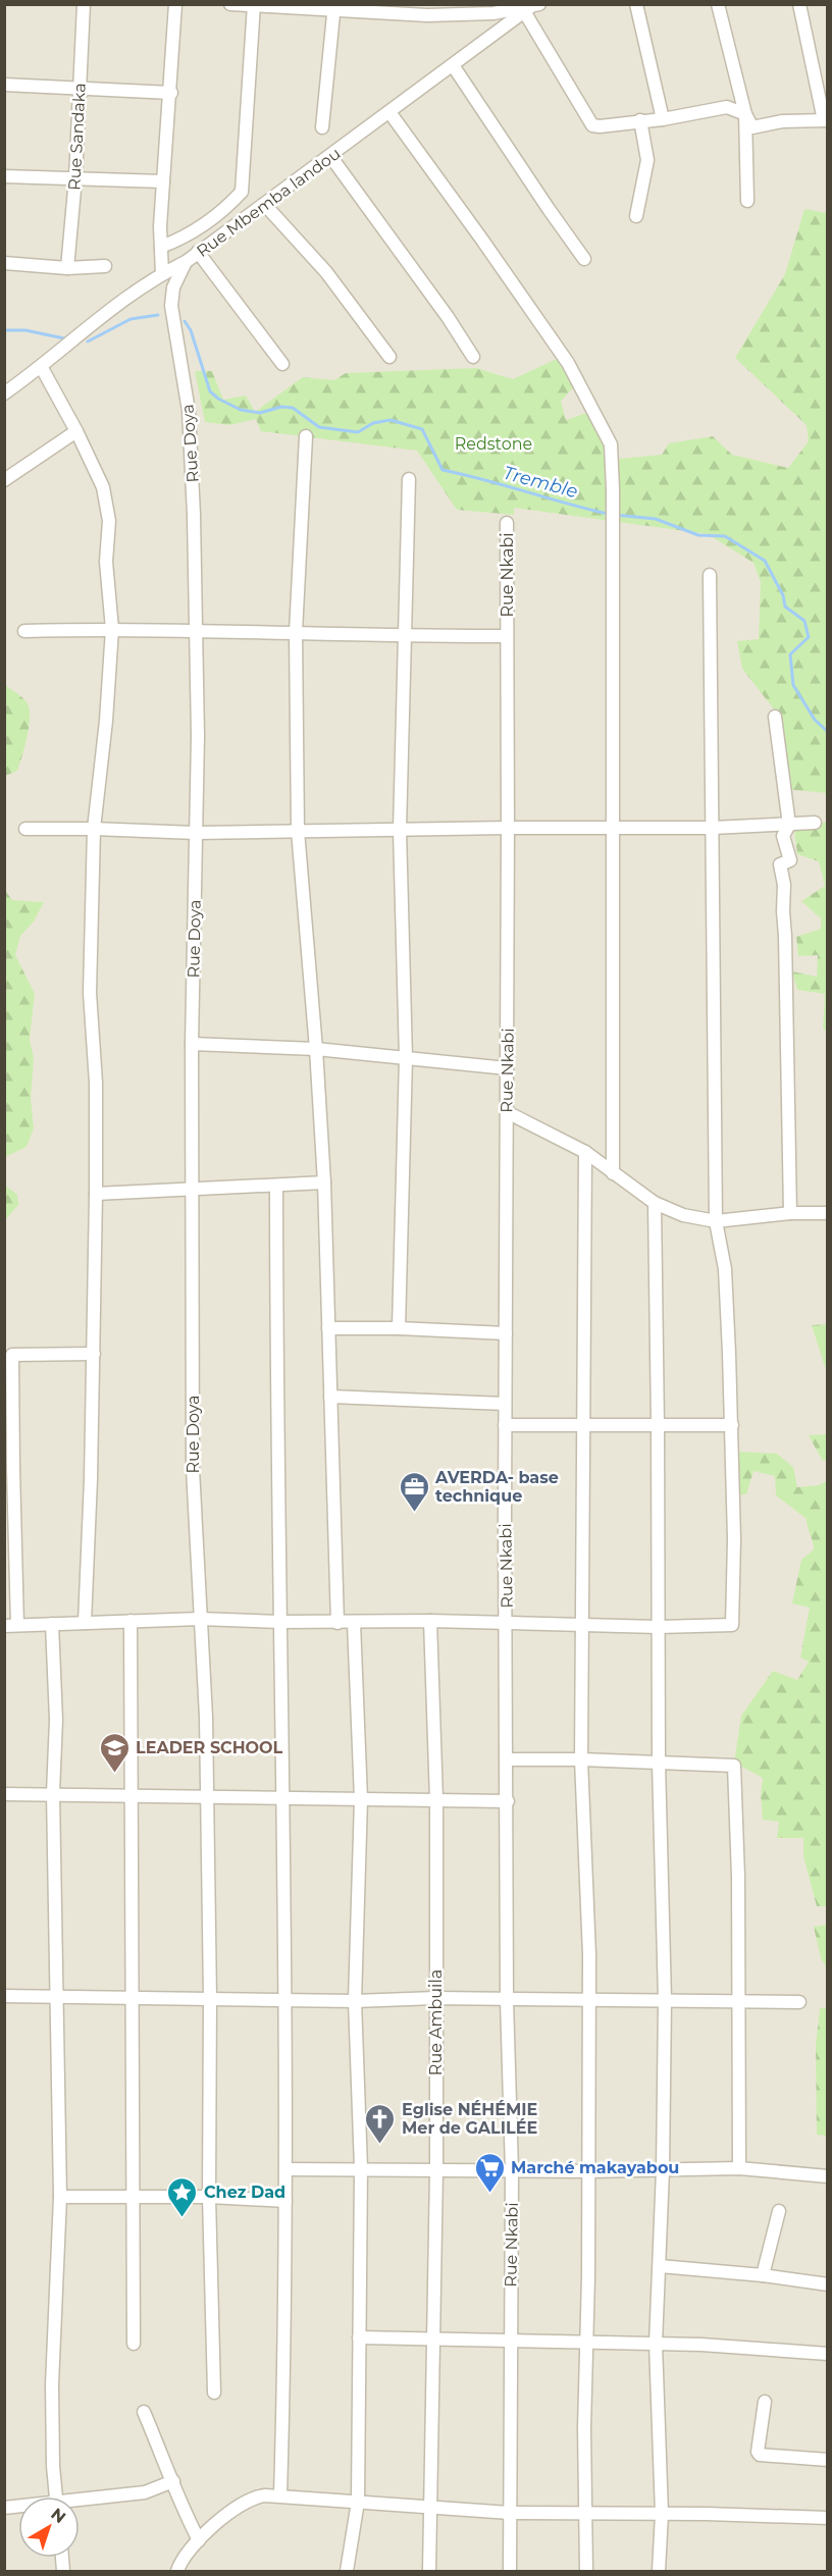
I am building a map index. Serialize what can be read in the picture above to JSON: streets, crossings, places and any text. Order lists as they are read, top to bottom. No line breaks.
{"streets":{"street":["Rue Sandaka","Rue Mbemba landou","Rue Doya","Rue Nkabi","Rue Ambuila"]},"crossings":[["Rue Mbemba landou","Rue Doya"]],"water":["Tremble"],"parks":["Redstone"],"places":{"office":["AVERDA- base technique"],"school or university":["LEADER SCHOOL"],"church":["Eglise NÉHÉMIE Mer de GALILÉE"],"supermarket":["Marché makayabou"],"place":["Chez Dad"]},"north":"top right"}
